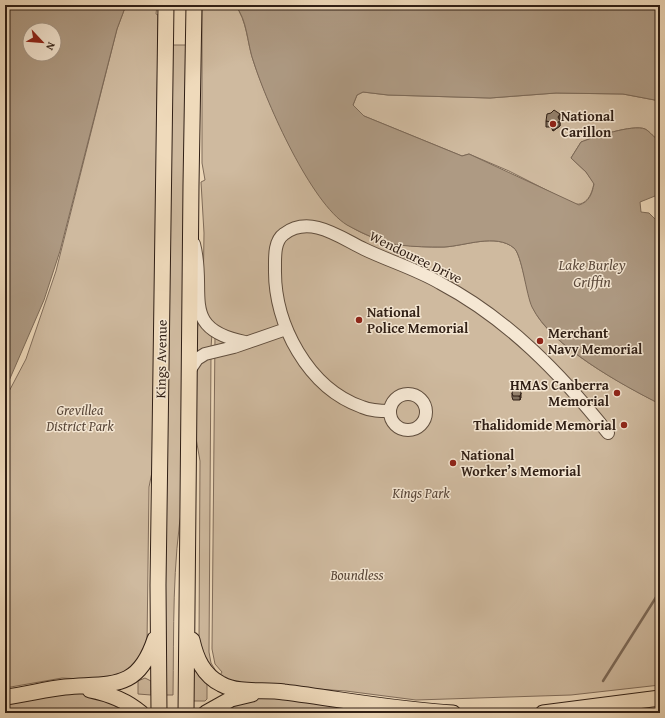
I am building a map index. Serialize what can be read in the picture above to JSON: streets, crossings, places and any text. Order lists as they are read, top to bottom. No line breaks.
{"streets":{"main road":["Kings Avenue"],"street":["Wendouree Drive"]},"water":["Lake Burley Griffin"],"parks":["Grevillea District Park","Kings Park","Boundless"],"places":["National Carillon","National Police Memorial","Merchant Navy Memorial","HMAS Canberra Memorial","Thalidomide Memorial","National Worker’s Memorial"],"north":"bottom right"}
